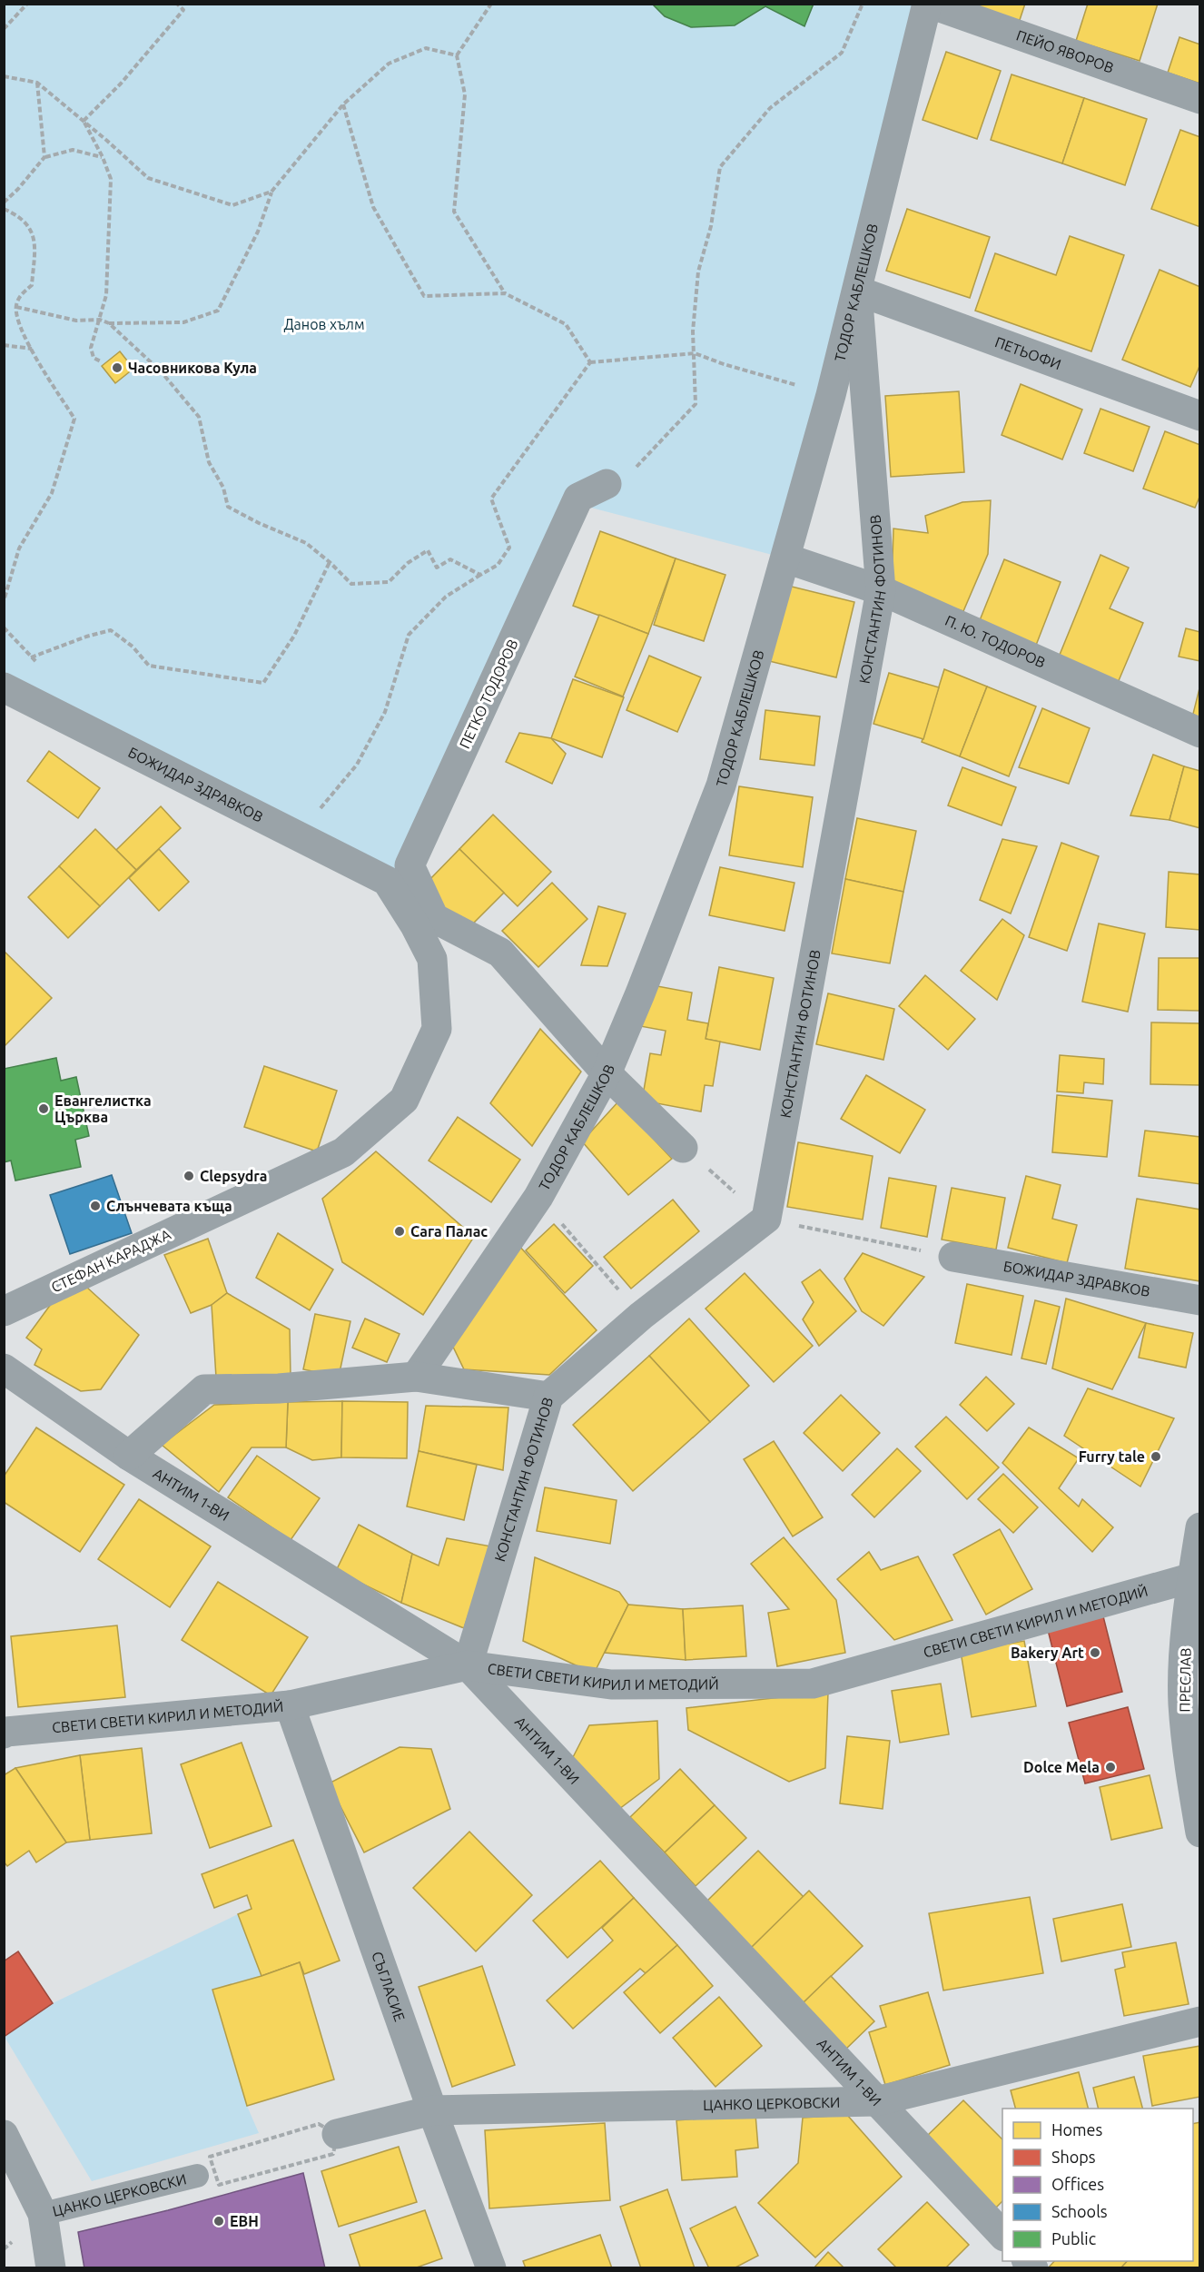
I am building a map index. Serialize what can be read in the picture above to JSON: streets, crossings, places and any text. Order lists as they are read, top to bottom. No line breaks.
{"streets":{"street":["ПЕЙО ЯВОРОВ","ТОДОР КАБЛЕШКОВ","ПЕТЬОФИ","КОНСТАНТИН ФОТИНОВ","П. Ю. ТОДОРОВ","ПЕТКО ТОДОРОВ","БОЖИДАР ЗДРАВКОВ","СТЕФАН КАРАДЖА","АНТИМ 1-ВИ","СВЕТИ СВЕТИ КИРИЛ И МЕТОДИЙ","ПРЕСЛАВ","СЪГЛАСИЕ","ЦАНКО ЦЕРКОВСКИ"]},"crossings":[["ПЕЙО ЯВОРОВ","ТОДОР КАБЛЕШКОВ"],["ТОДОР КАБЛЕШКОВ","ПЕТЬОФИ"],["ТОДОР КАБЛЕШКОВ","КОНСТАНТИН ФОТИНОВ"],["ТОДОР КАБЛЕШКОВ","П. Ю. ТОДОРОВ"],["ТОДОР КАБЛЕШКОВ","ПЕТКО ТОДОРОВ"],["ПЕТЬОФИ","КОНСТАНТИН ФОТИНОВ"],["КОНСТАНТИН ФОТИНОВ","П. Ю. ТОДОРОВ"],["КОНСТАНТИН ФОТИНОВ","АНТИМ 1-ВИ"],["КОНСТАНТИН ФОТИНОВ","СВЕТИ СВЕТИ КИРИЛ И МЕТОДИЙ"],["БОЖИДАР ЗДРАВКОВ","СТЕФАН КАРАДЖА"],["АНТИМ 1-ВИ","СВЕТИ СВЕТИ КИРИЛ И МЕТОДИЙ"],["АНТИМ 1-ВИ","ЦАНКО ЦЕРКОВСКИ"],["СВЕТИ СВЕТИ КИРИЛ И МЕТОДИЙ","ПРЕСЛАВ"],["СВЕТИ СВЕТИ КИРИЛ И МЕТОДИЙ","СЪГЛАСИЕ"],["СЪГЛАСИЕ","ЦАНКО ЦЕРКОВСКИ"]],"parks":["Данов хълм"],"places":["Часовникова Кула","Евангелистка Църква","Clepsydra","Слънчевата къща","Сага Палас","Furry tale","Bakery Art","Dolce Mela","ЕВН"],"legend":["Homes","Shops","Offices","Schools","Public"]}
